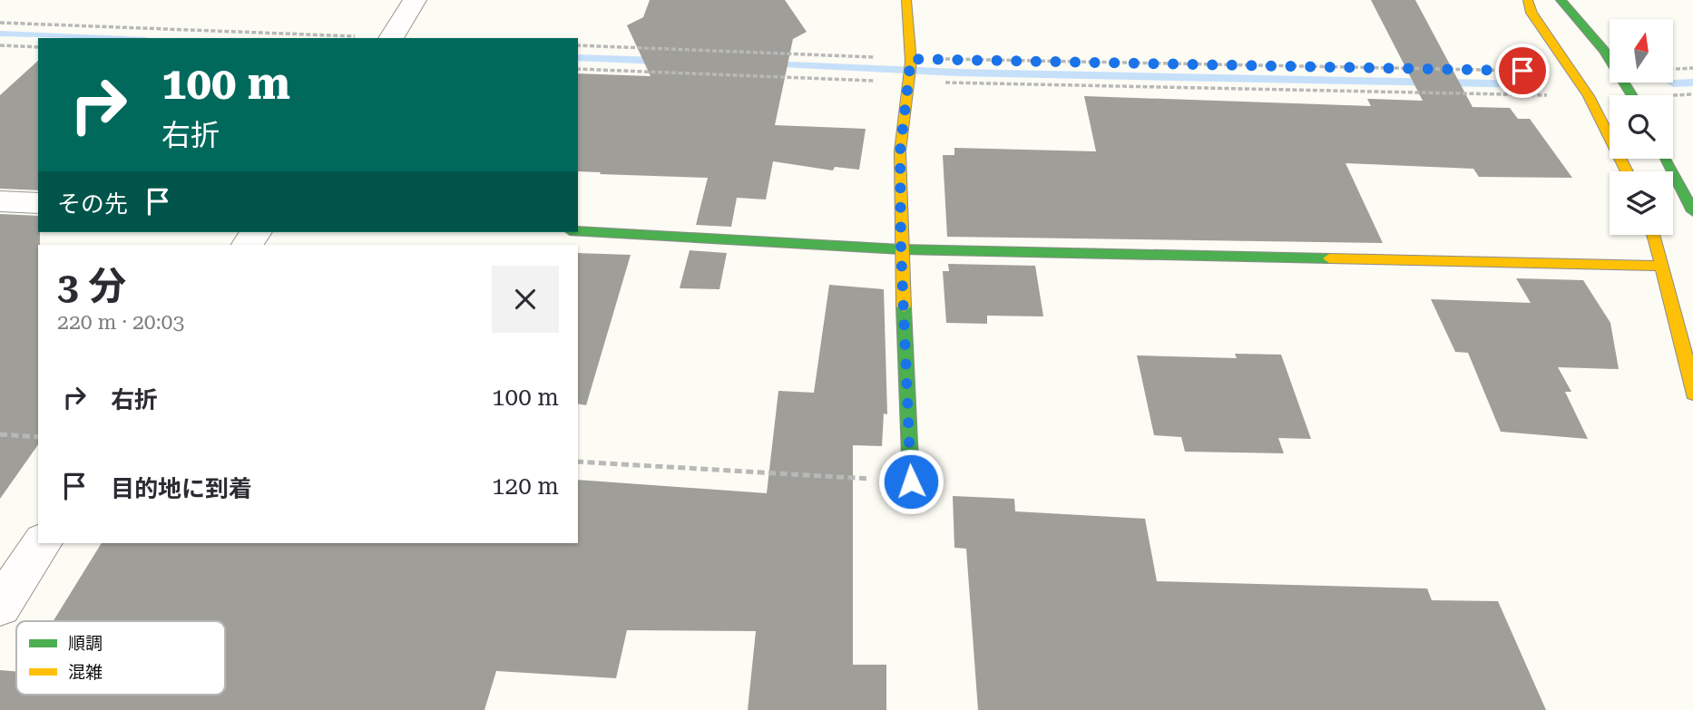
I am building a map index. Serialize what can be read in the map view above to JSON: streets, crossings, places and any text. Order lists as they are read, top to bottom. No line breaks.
{"legend":["順調","混雑"],"north":"top","page":{"turn":["100 m","右折"],"then":"その先","heading":["3 分","220 m · 20:03"],"list":[{"name":"右折","value":"100 m"},{"name":"目的地に到着","value":"120 m"}]}}
